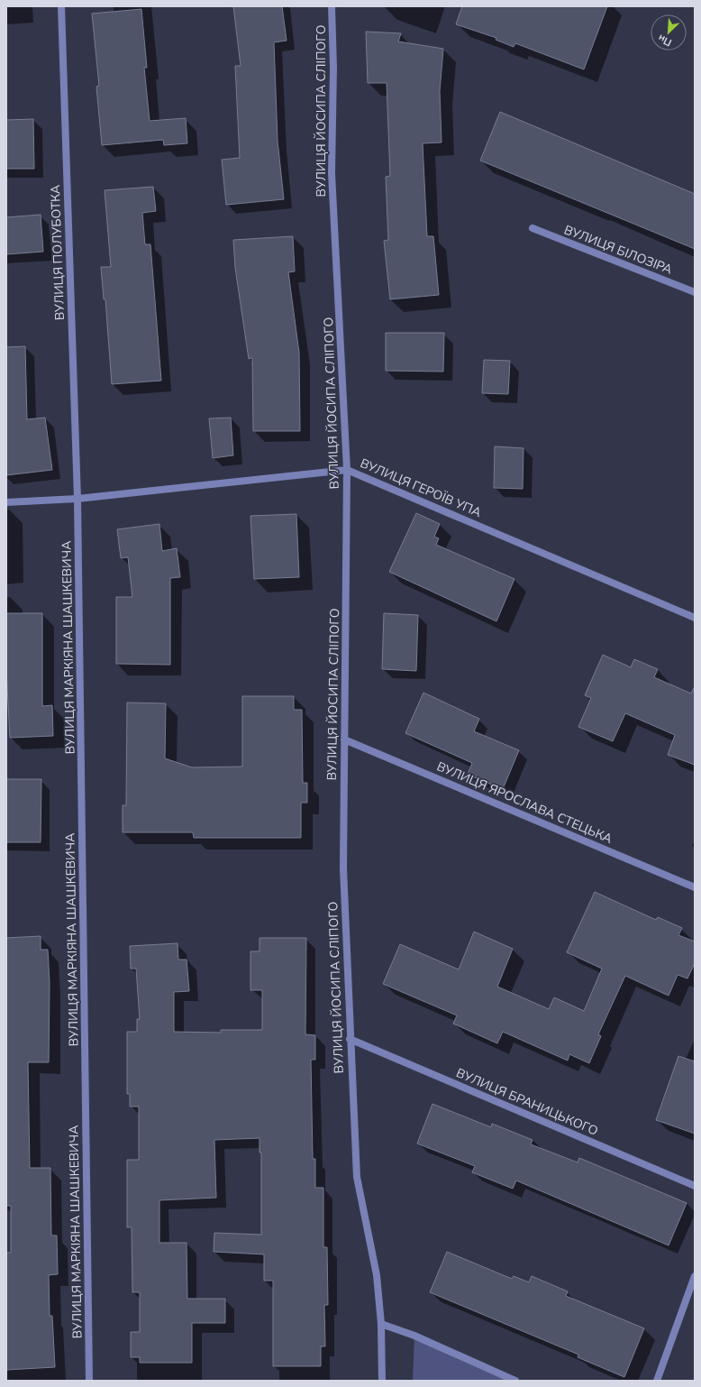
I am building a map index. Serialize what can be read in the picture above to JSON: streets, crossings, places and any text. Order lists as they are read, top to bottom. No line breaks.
{"streets":{"street":["ВУЛИЦЯ ЙОСИПА СЛІПОГО","ВУЛИЦЯ БІЛОЗІРА","ВУЛИЦЯ ПОЛУБОТКА","ВУЛИЦЯ ГЕРОЇВ УПА","ВУЛИЦЯ МАРКІЯНА ШАШКЕВИЧА","ВУЛИЦЯ ЯРОСЛАВА СТЕЦЬКА","ВУЛИЦЯ БРАНИЦЬКОГО"]},"crossings":[["ВУЛИЦЯ ЙОСИПА СЛІПОГО","ВУЛИЦЯ ГЕРОЇВ УПА"],["ВУЛИЦЯ ЙОСИПА СЛІПОГО","ВУЛИЦЯ ЯРОСЛАВА СТЕЦЬКА"],["ВУЛИЦЯ ЙОСИПА СЛІПОГО","ВУЛИЦЯ БРАНИЦЬКОГО"],["ВУЛИЦЯ ПОЛУБОТКА","ВУЛИЦЯ ГЕРОЇВ УПА"],["ВУЛИЦЯ ПОЛУБОТКА","ВУЛИЦЯ МАРКІЯНА ШАШКЕВИЧА"],["ВУЛИЦЯ ГЕРОЇВ УПА","ВУЛИЦЯ МАРКІЯНА ШАШКЕВИЧА"]],"north":"bottom left"}
